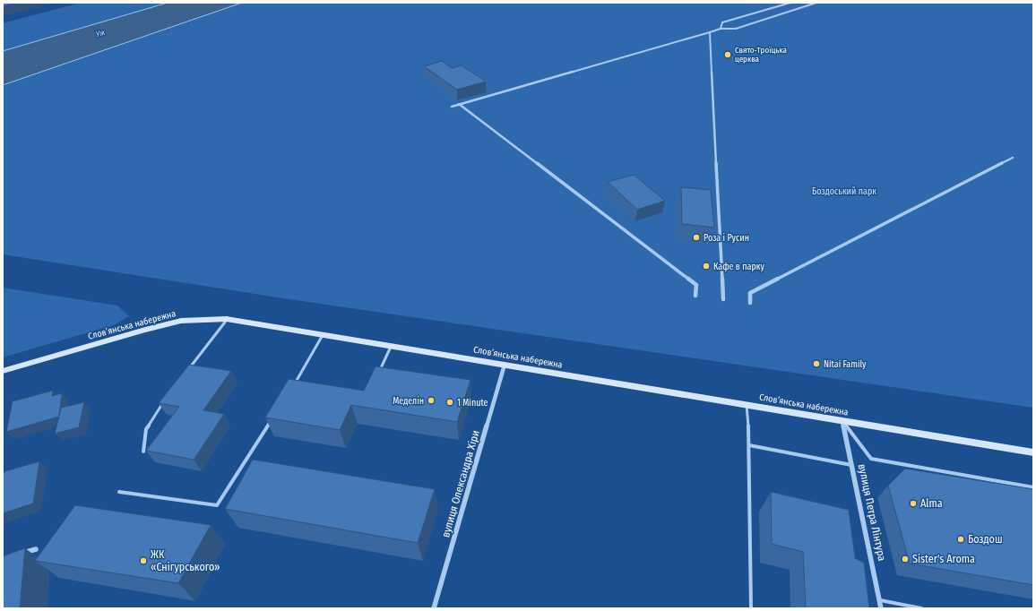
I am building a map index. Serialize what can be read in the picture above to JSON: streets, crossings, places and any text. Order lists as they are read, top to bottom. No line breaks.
{"streets":{"street":["Словʼянська набережна","вулиця Олександра Хіри","вулиця Петра Лінтура"]},"crossings":[["Словʼянська набережна","вулиця Олександра Хіри"],["Словʼянська набережна","вулиця Петра Лінтура"]],"water":["Уж"],"parks":["Боздоський парк"],"places":["Свято-Троїцька церква","Роза і Русин","Кафе в парку","Nitai Family","Меделін","1 Minute","Alma","Боздош","Sister's Aroma","ЖК «Снігурського»"]}
